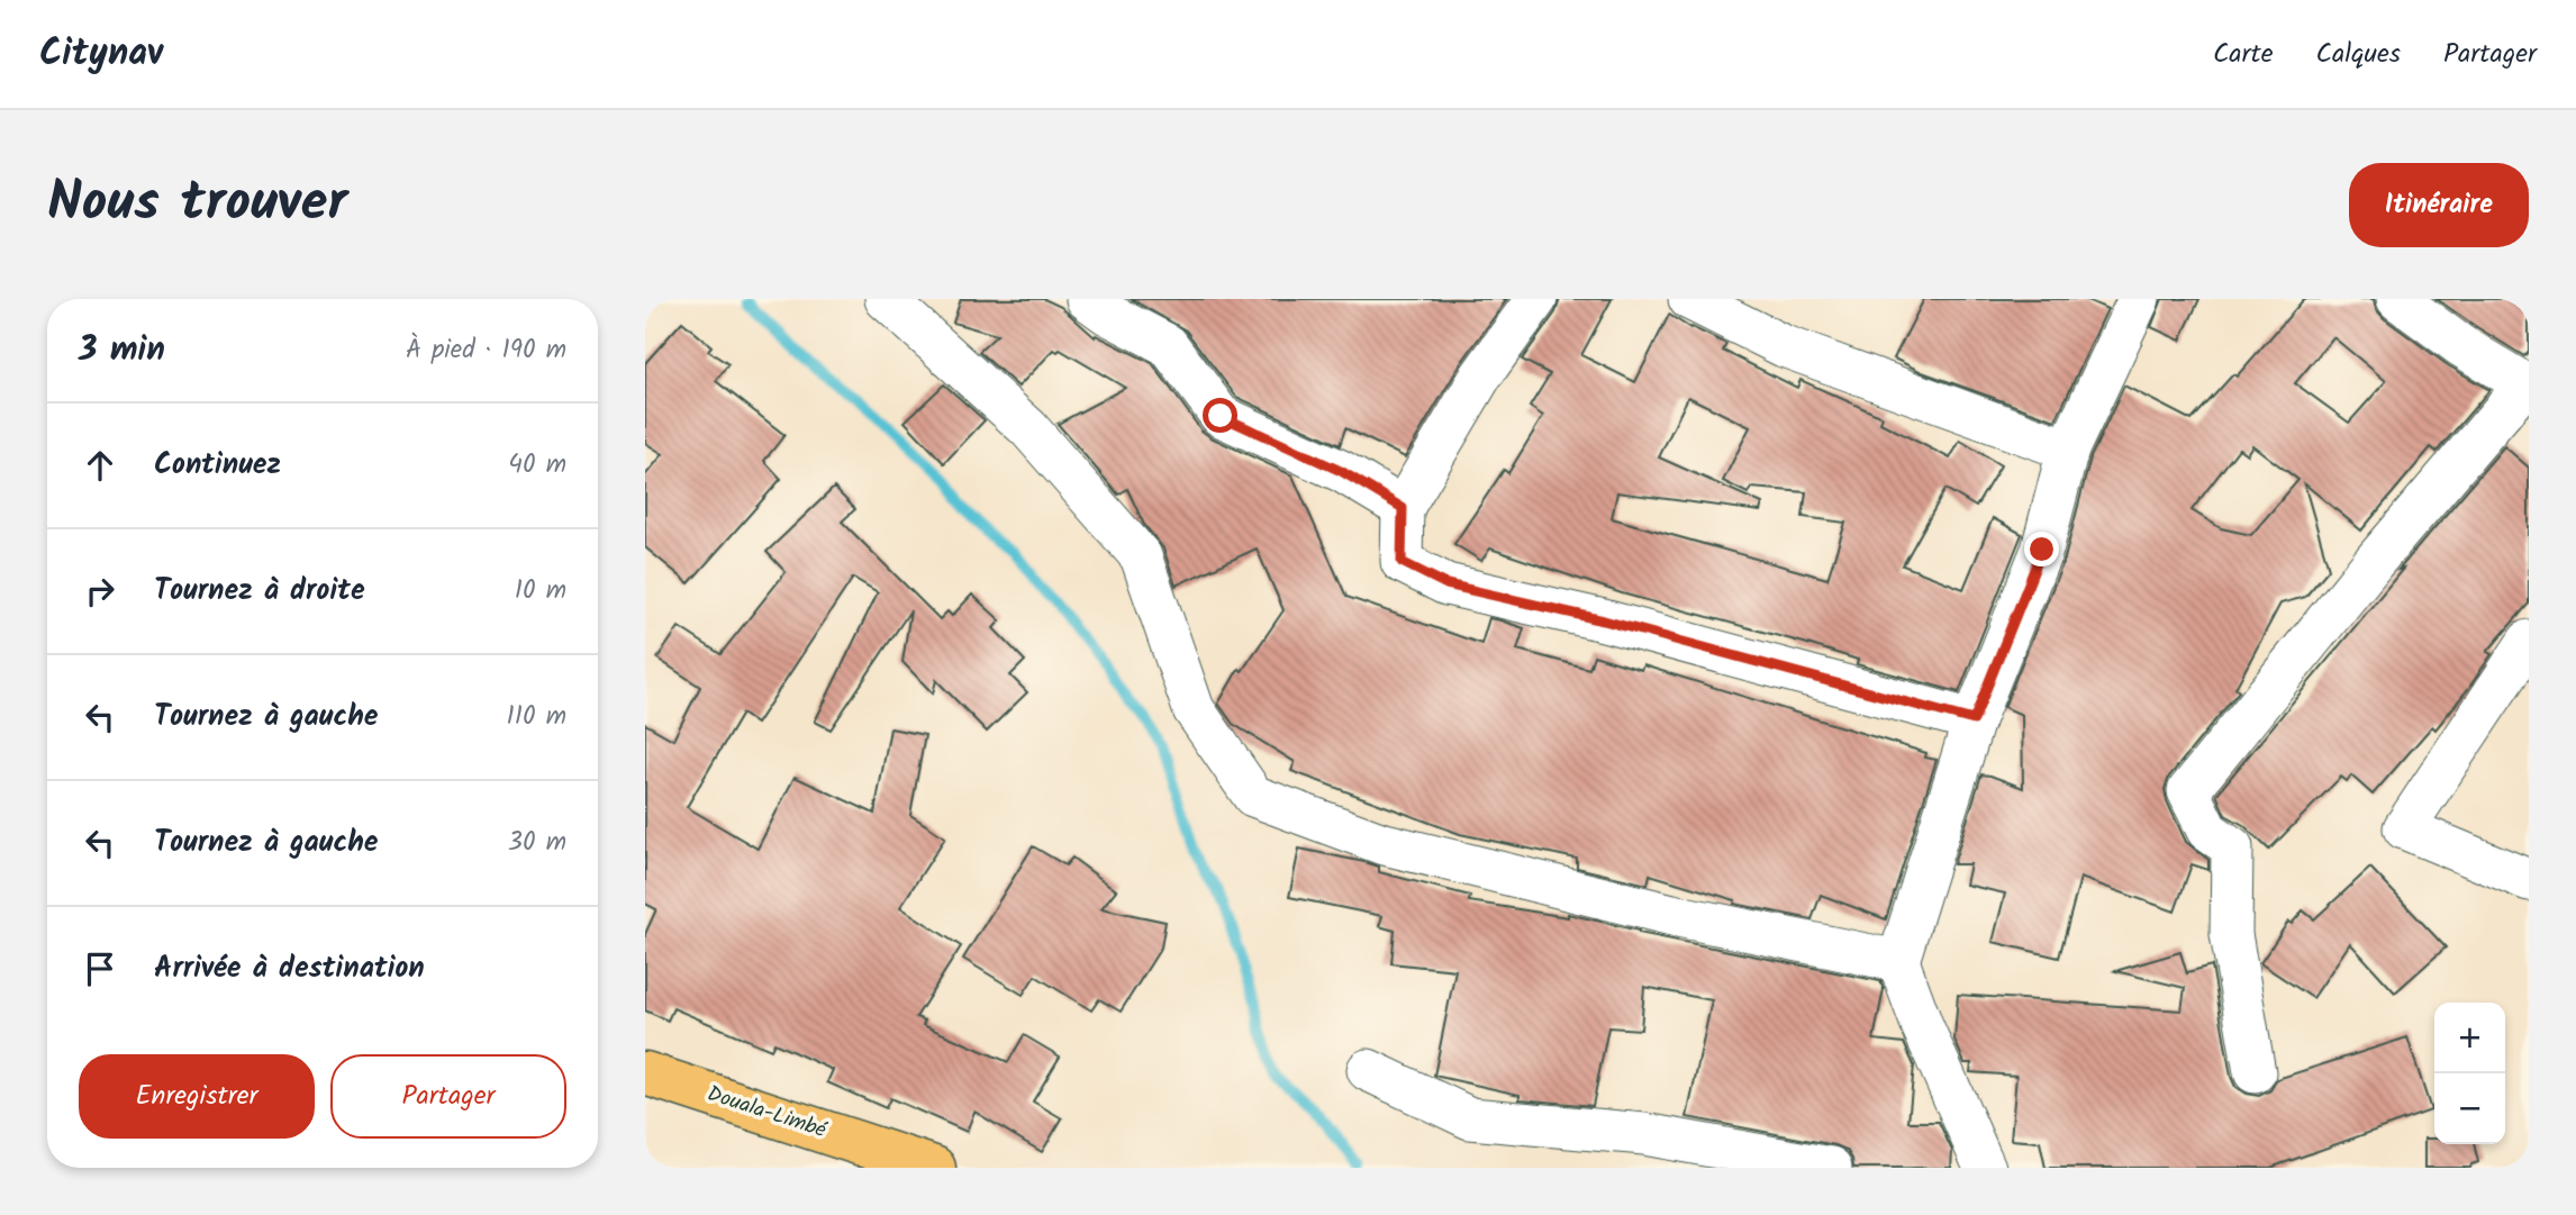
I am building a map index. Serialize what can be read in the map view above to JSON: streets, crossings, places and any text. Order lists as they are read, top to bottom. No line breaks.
{"streets":{"highway":["Douala-Limbé"]},"page":{"header":"Citynav","nav":["Carte","Calques","Partager"],"title":"Nous trouver","buttons":["Itinéraire",["Enregistrer","Partager"]],"heading":["3 min","À pied · 190 m"],"list":[["Continuez","40 m"],["Tournez à droite","10 m"],["Tournez à gauche","110 m"],["Tournez à gauche","30 m"],"Arrivée à destination"],"map_buttons":["+","−"]}}
